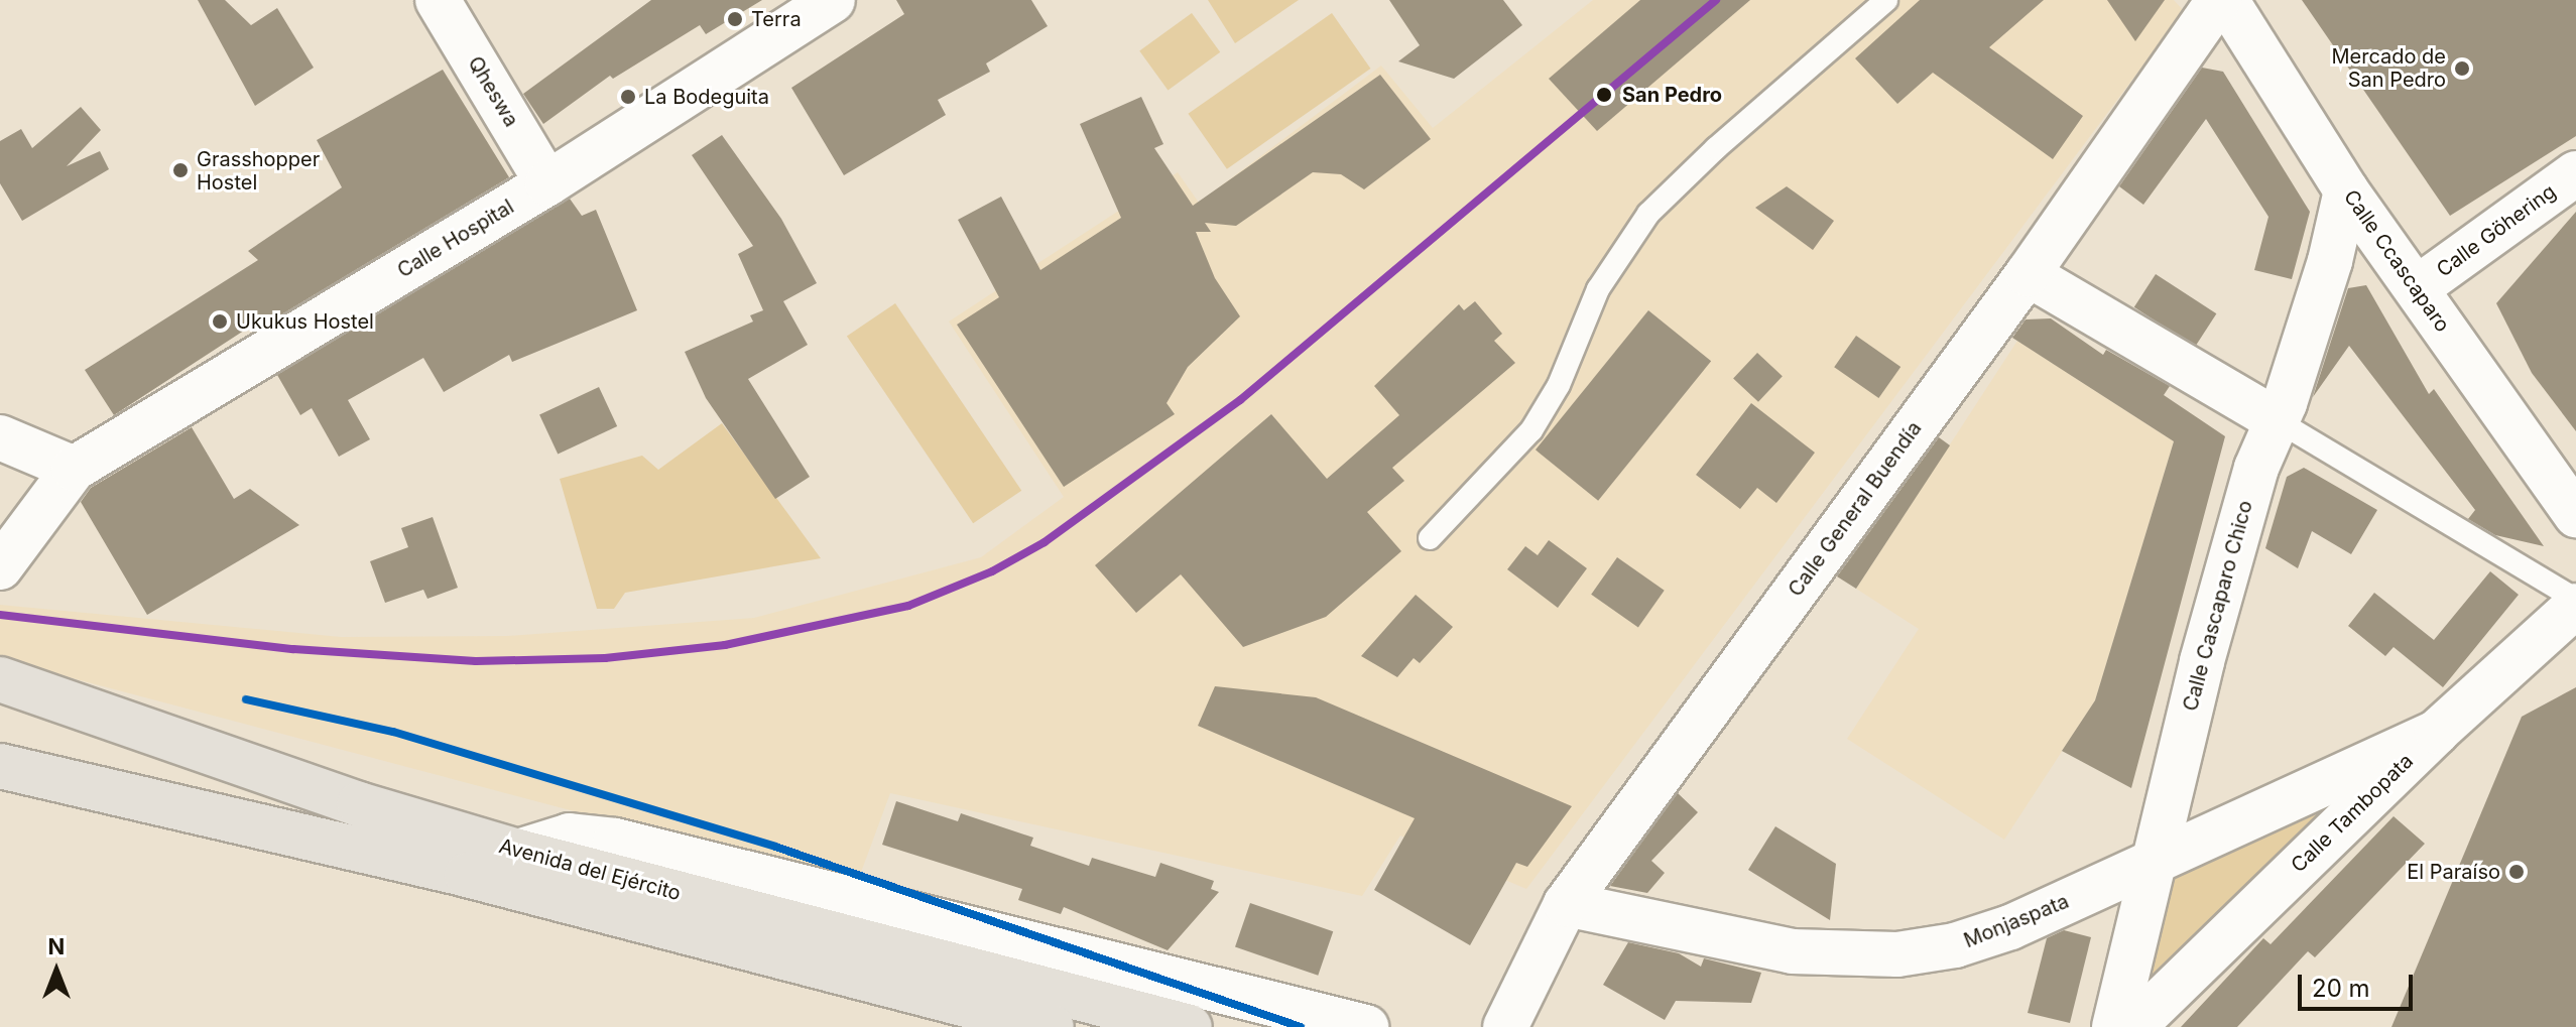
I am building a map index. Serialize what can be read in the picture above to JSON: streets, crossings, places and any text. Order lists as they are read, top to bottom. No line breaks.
{"streets":{"main road":["Avenida del Ejército"],"street":["Qheswa","Calle Göhering","Calle Hospital","Calle Ccascaparo","Calle General Buendía","Calle Cascaparo Chico","Calle Tambopata","Monjaspata"]},"crossings":[["Qheswa","Calle Hospital"],["Calle Göhering","Calle Ccascaparo"],["Calle Ccascaparo","Calle Cascaparo Chico"],["Calle General Buendía","Monjaspata"],["Calle Cascaparo Chico","Monjaspata"],["Calle Tambopata","Monjaspata"]],"places":["Terra","Mercado de San Pedro","San Pedro","La Bodeguita","Grasshopper Hostel","Ukukus Hostel","El Paraíso"],"scale_bar":"20 m","north":"top"}
